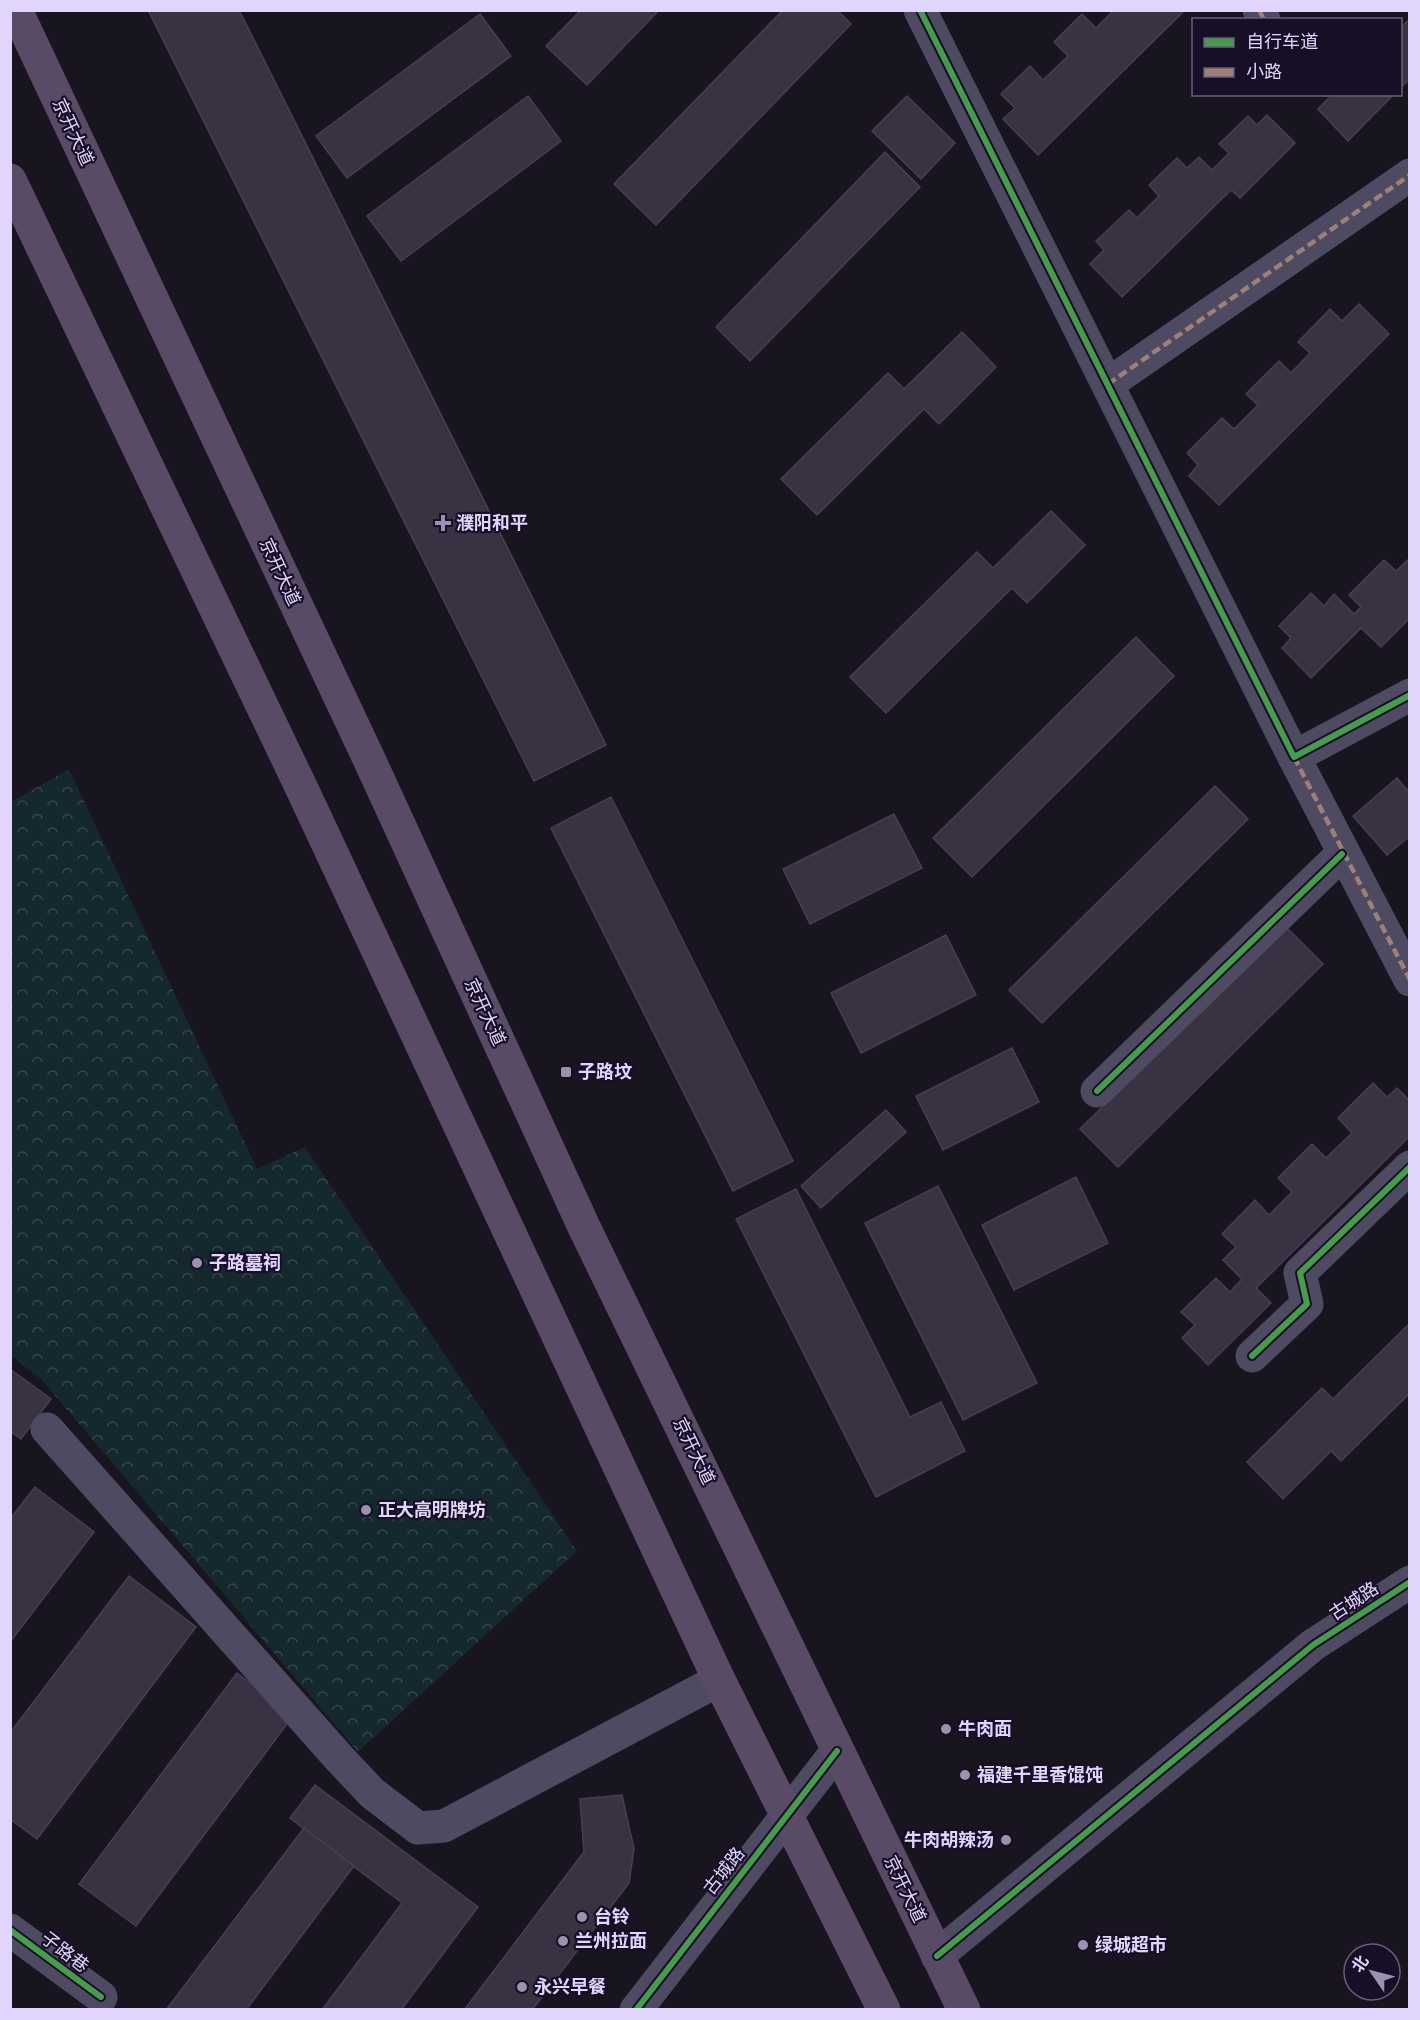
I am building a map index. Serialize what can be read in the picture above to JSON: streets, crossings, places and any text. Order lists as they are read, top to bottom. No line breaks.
{"streets":{"main road":["京开大道"],"street":["古城路","子路巷"]},"crossings":[["京开大道","古城路"]],"places":{"health":["濮阳和平"],"transit":["子路坟"],"other":["子路墓祠","正大高明牌坊","牛肉面","福建千里香馄饨","牛肉胡辣汤","台铃","兰州拉面","绿城超市","永兴早餐"]},"legend":["自行车道","小路"],"north":"top left"}
